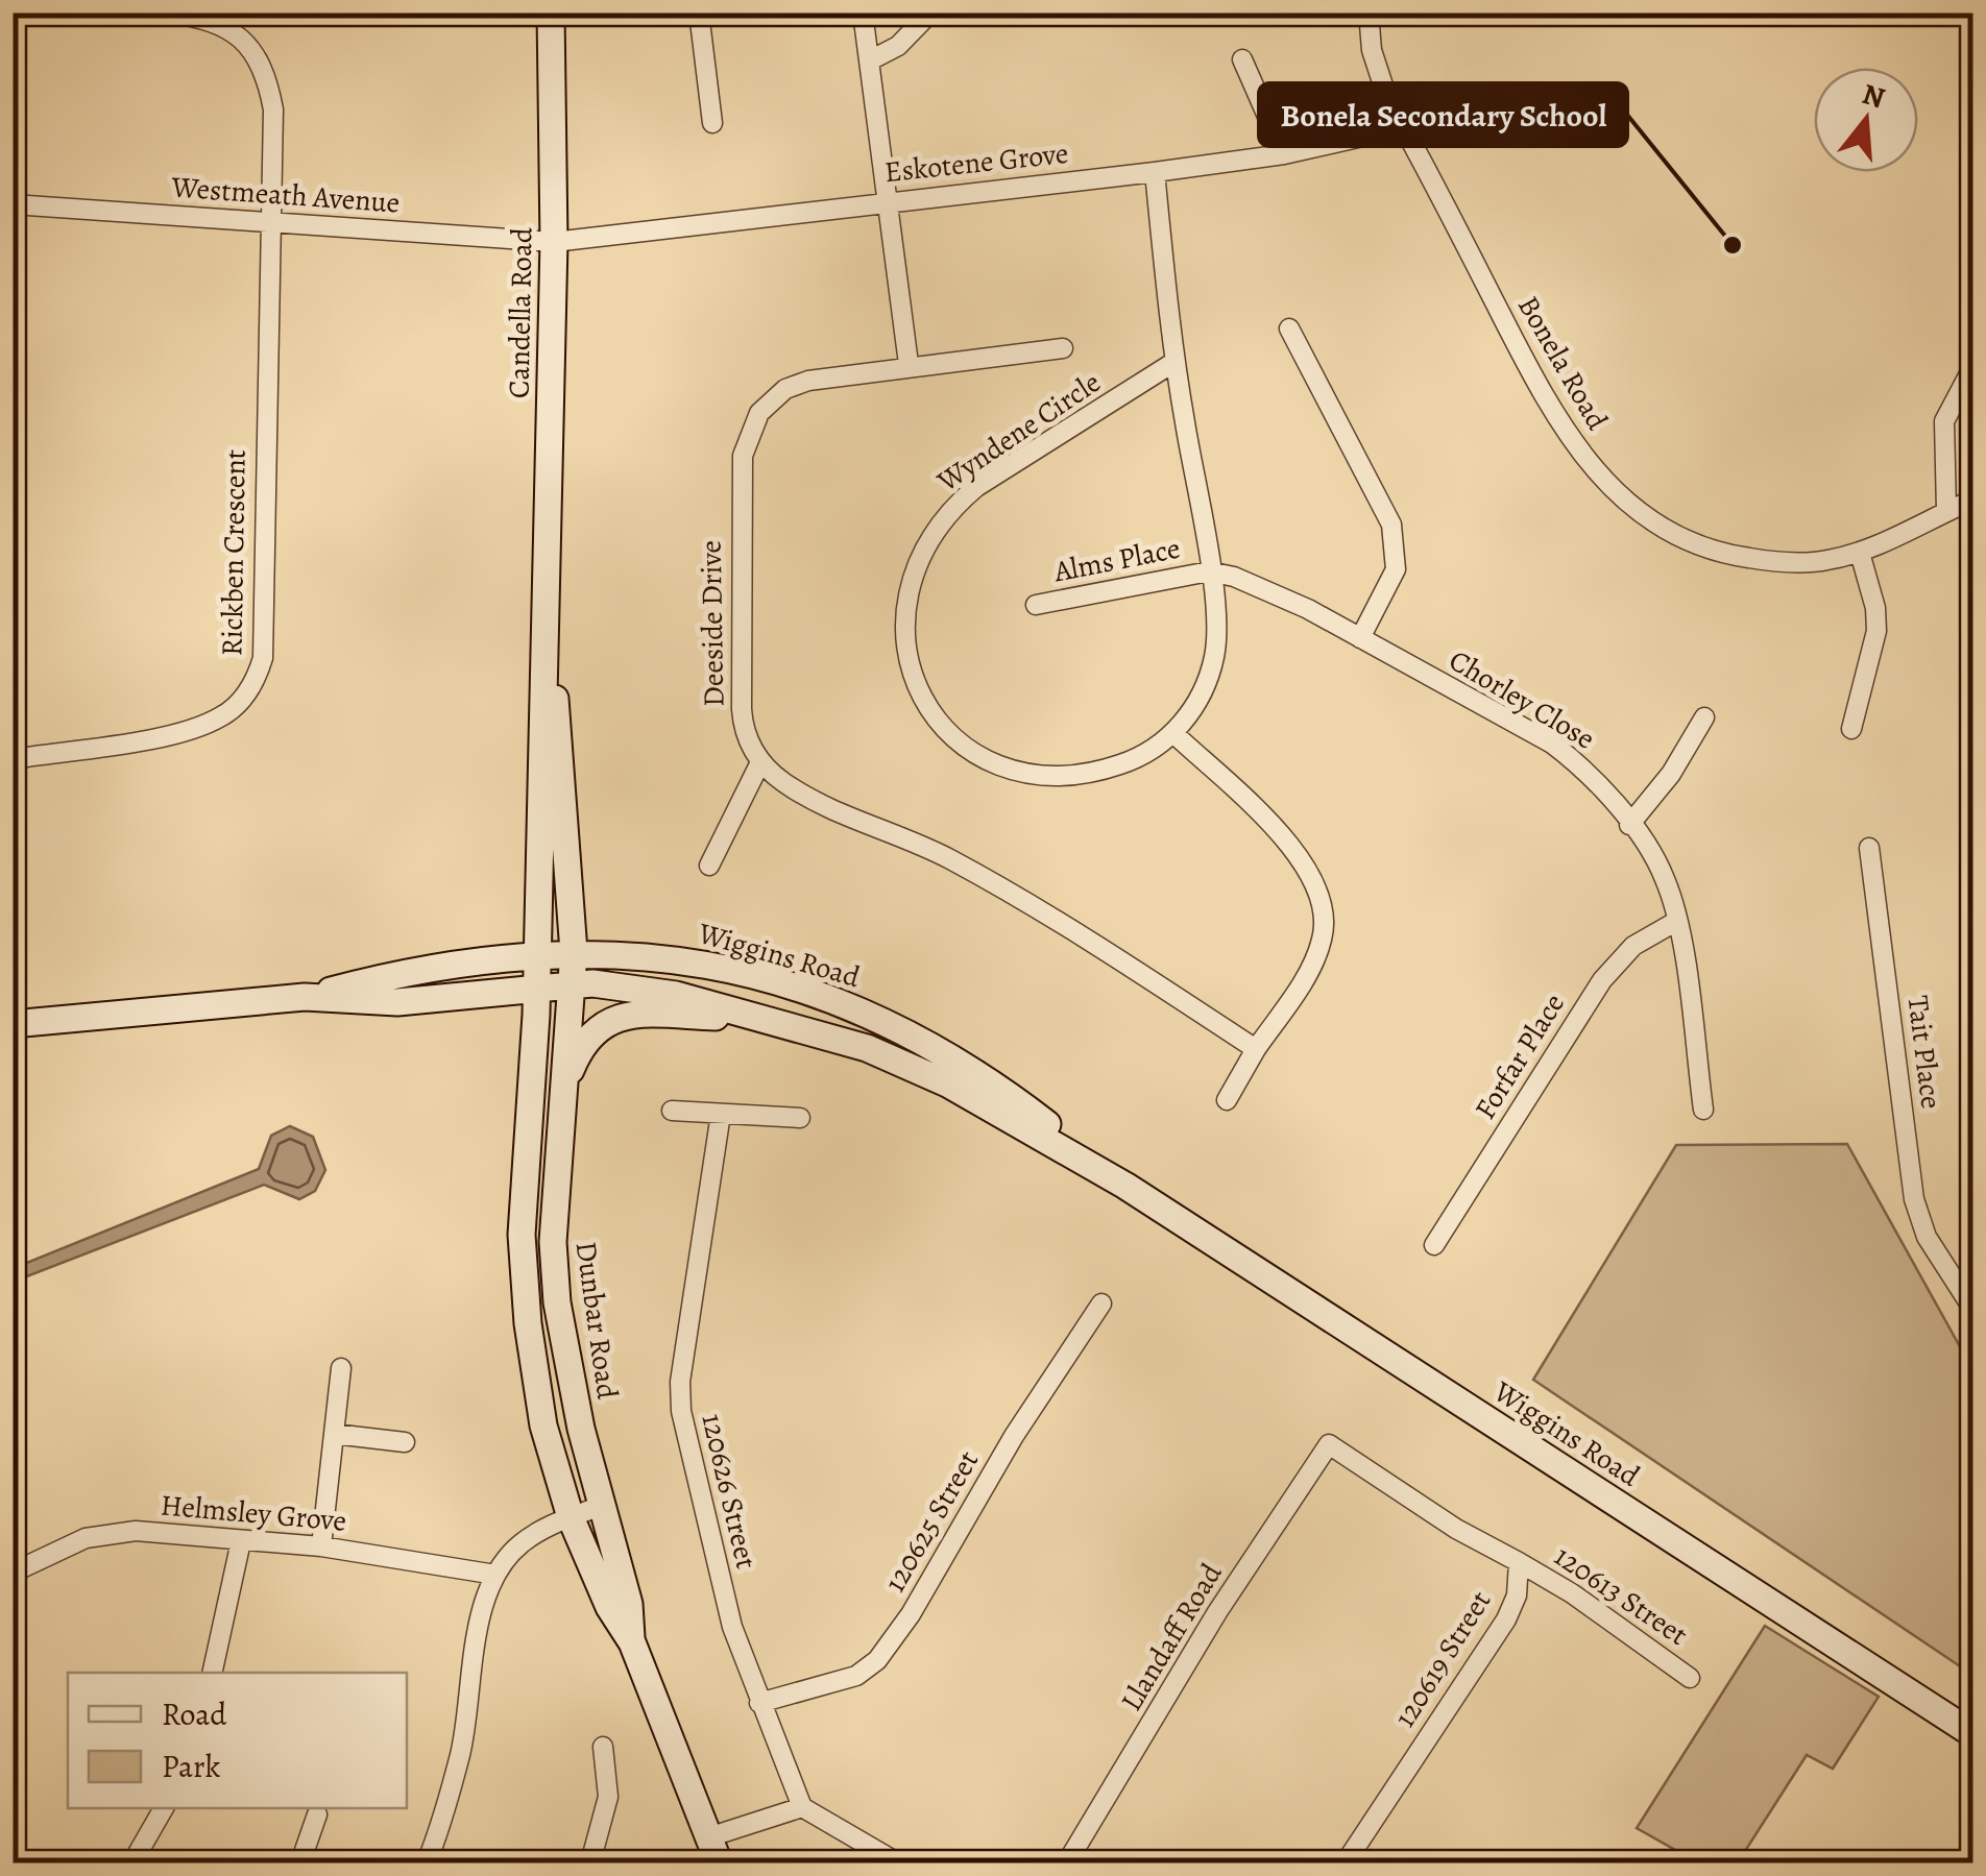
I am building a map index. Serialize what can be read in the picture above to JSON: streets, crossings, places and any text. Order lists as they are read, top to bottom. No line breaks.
{"streets":{"street":["Eskotene Grove","Westmeath Avenue","Candella Road","Bonela Road","Wyndene Circle","Rickben Crescent","Alms Place","Deeside Drive","Chorley Close","Wiggins Road","Tait Place","Forfar Place","Dunbar Road","120626 Street","Helmsley Grove","120625 Street","120613 Street","Llandaff Road","120619 Street"]},"crossings":[["Eskotene Grove","Westmeath Avenue"],["Eskotene Grove","Candella Road"],["Eskotene Grove","Bonela Road"],["Eskotene Grove","Wyndene Circle"],["Westmeath Avenue","Candella Road"],["Westmeath Avenue","Rickben Crescent"],["Candella Road","Wiggins Road"],["Candella Road","Dunbar Road"],["Wyndene Circle","Alms Place"],["Wyndene Circle","Chorley Close"],["Alms Place","Chorley Close"],["Chorley Close","Forfar Place"],["Wiggins Road","Dunbar Road"],["120626 Street","120625 Street"],["120613 Street","Llandaff Road"],["120613 Street","120619 Street"],["Llandaff Road","120619 Street"]],"places":["Bonela Secondary School"],"legend":["Road","Park"],"north":"top"}
